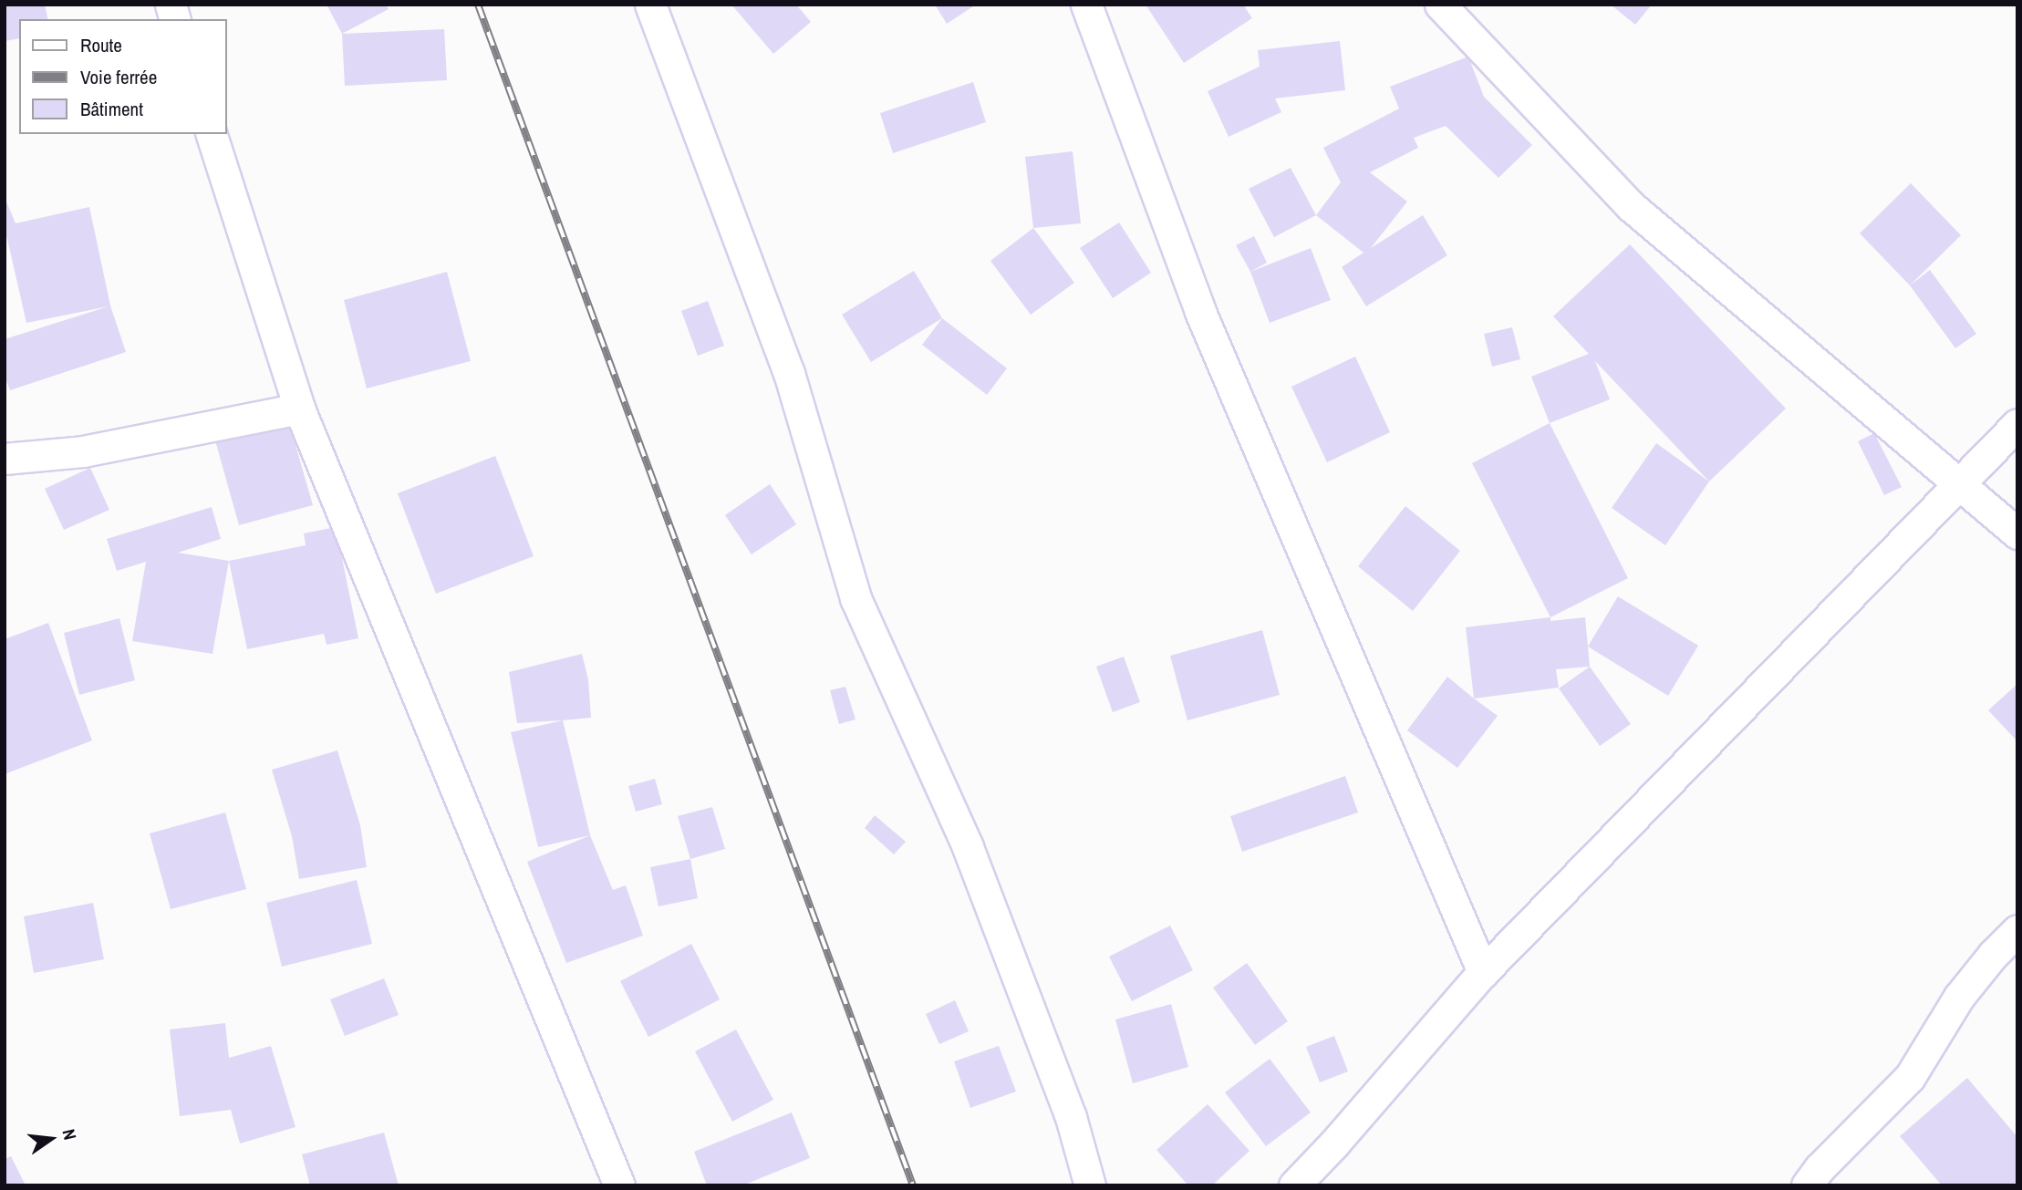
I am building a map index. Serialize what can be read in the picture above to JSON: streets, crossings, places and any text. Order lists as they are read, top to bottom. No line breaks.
{"legend":["Route","Voie ferrée","Bâtiment"],"north":"right"}
